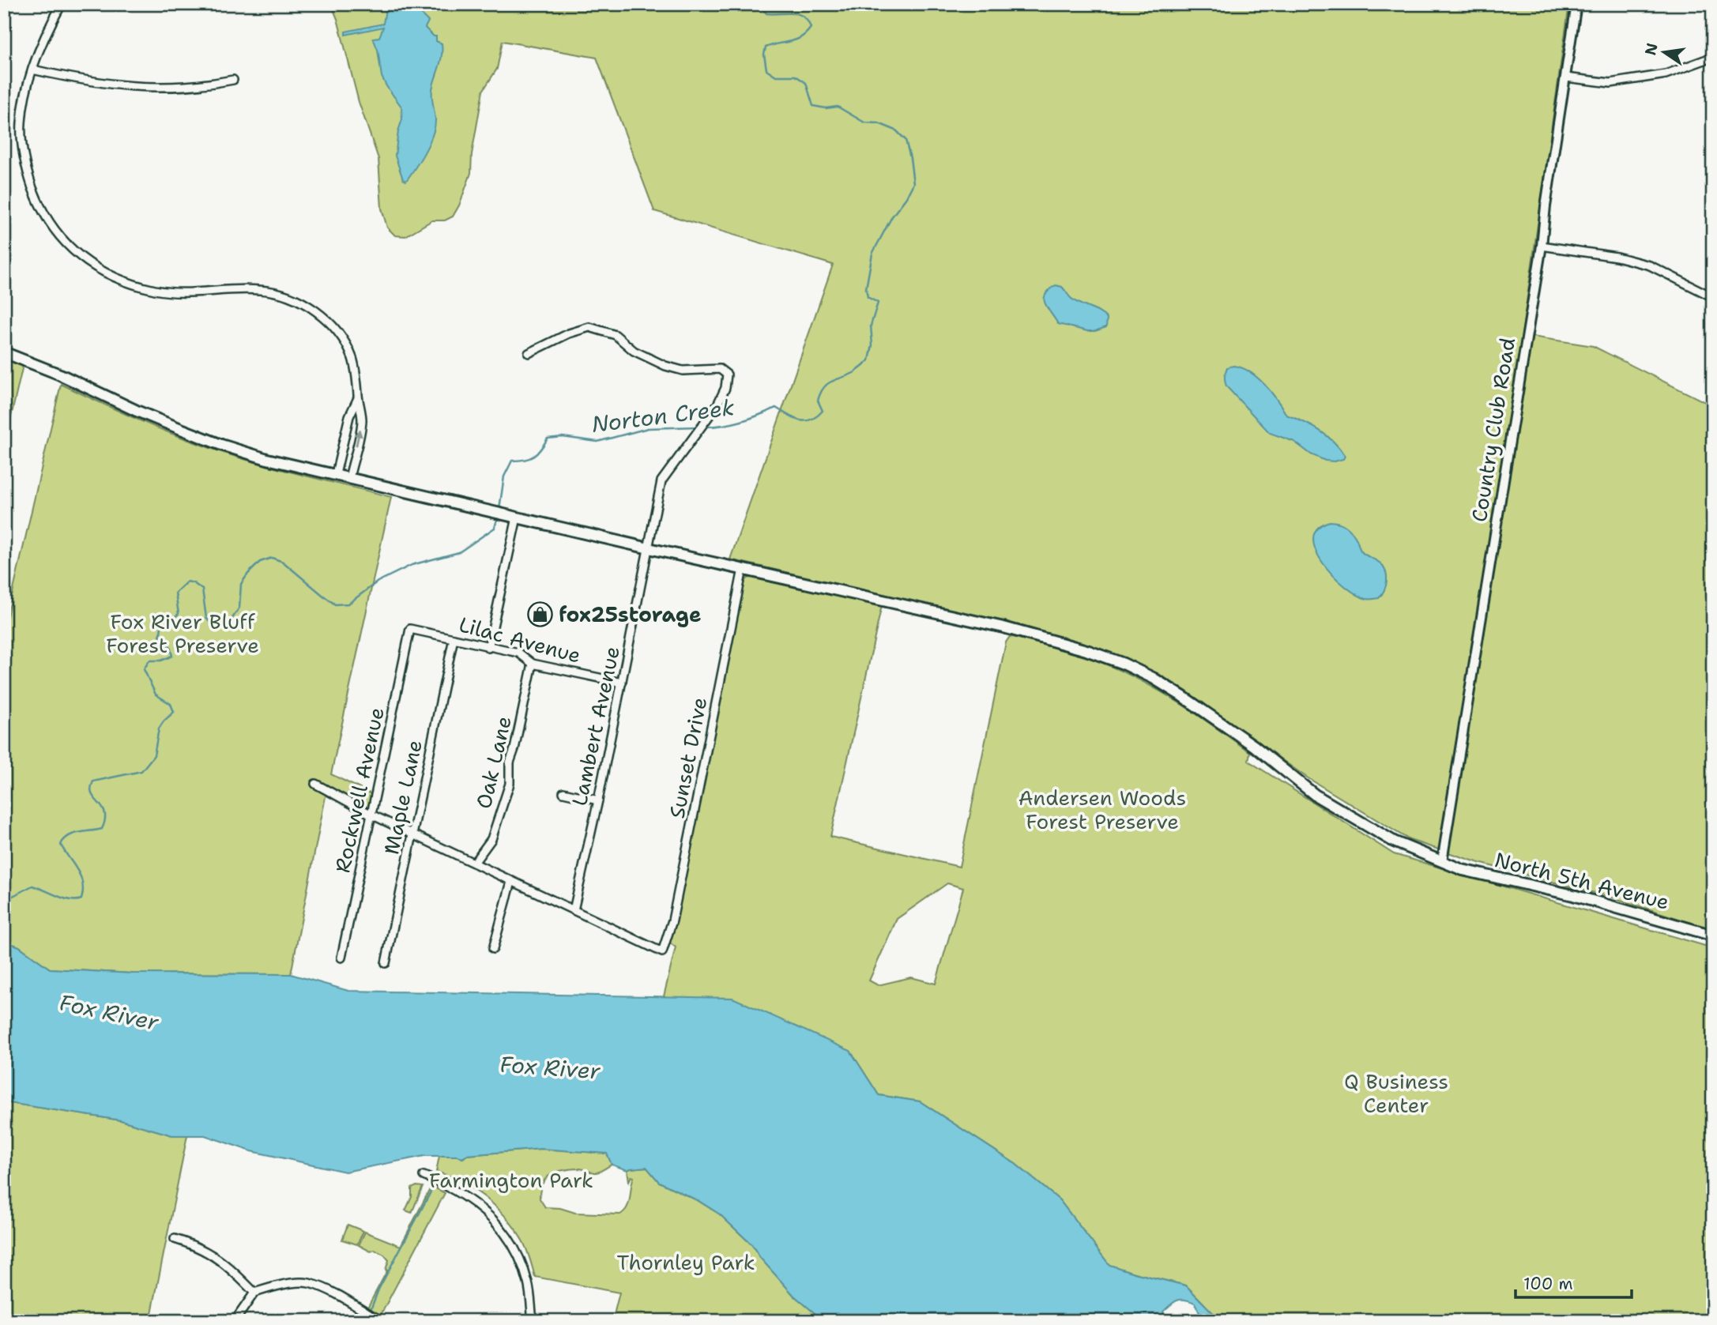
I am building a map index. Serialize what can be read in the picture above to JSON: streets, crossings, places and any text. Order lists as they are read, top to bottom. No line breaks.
{"streets":{"main road":["North 5th Avenue"],"street":["Country Club Road","Lilac Avenue","Lambert Avenue","Sunset Drive","Oak Lane","Rockwell Avenue","Maple Lane"]},"crossings":[["Country Club Road","North 5th Avenue"],["Lilac Avenue","Lambert Avenue"],["Lilac Avenue","Oak Lane"],["Lilac Avenue","Rockwell Avenue"],["Lilac Avenue","Maple Lane"],["Lambert Avenue","Sunset Drive"],["Lambert Avenue","North 5th Avenue"],["Sunset Drive","North 5th Avenue"]],"water":["Norton Creek","Fox River"],"parks":["Fox River Bluff Forest Preserve","Andersen Woods Forest Preserve","Q Business Center","Farmington Park","Thornley Park"],"places":{"shop":["fox25storage"]},"scale_bar":"100 m","north":"left"}
